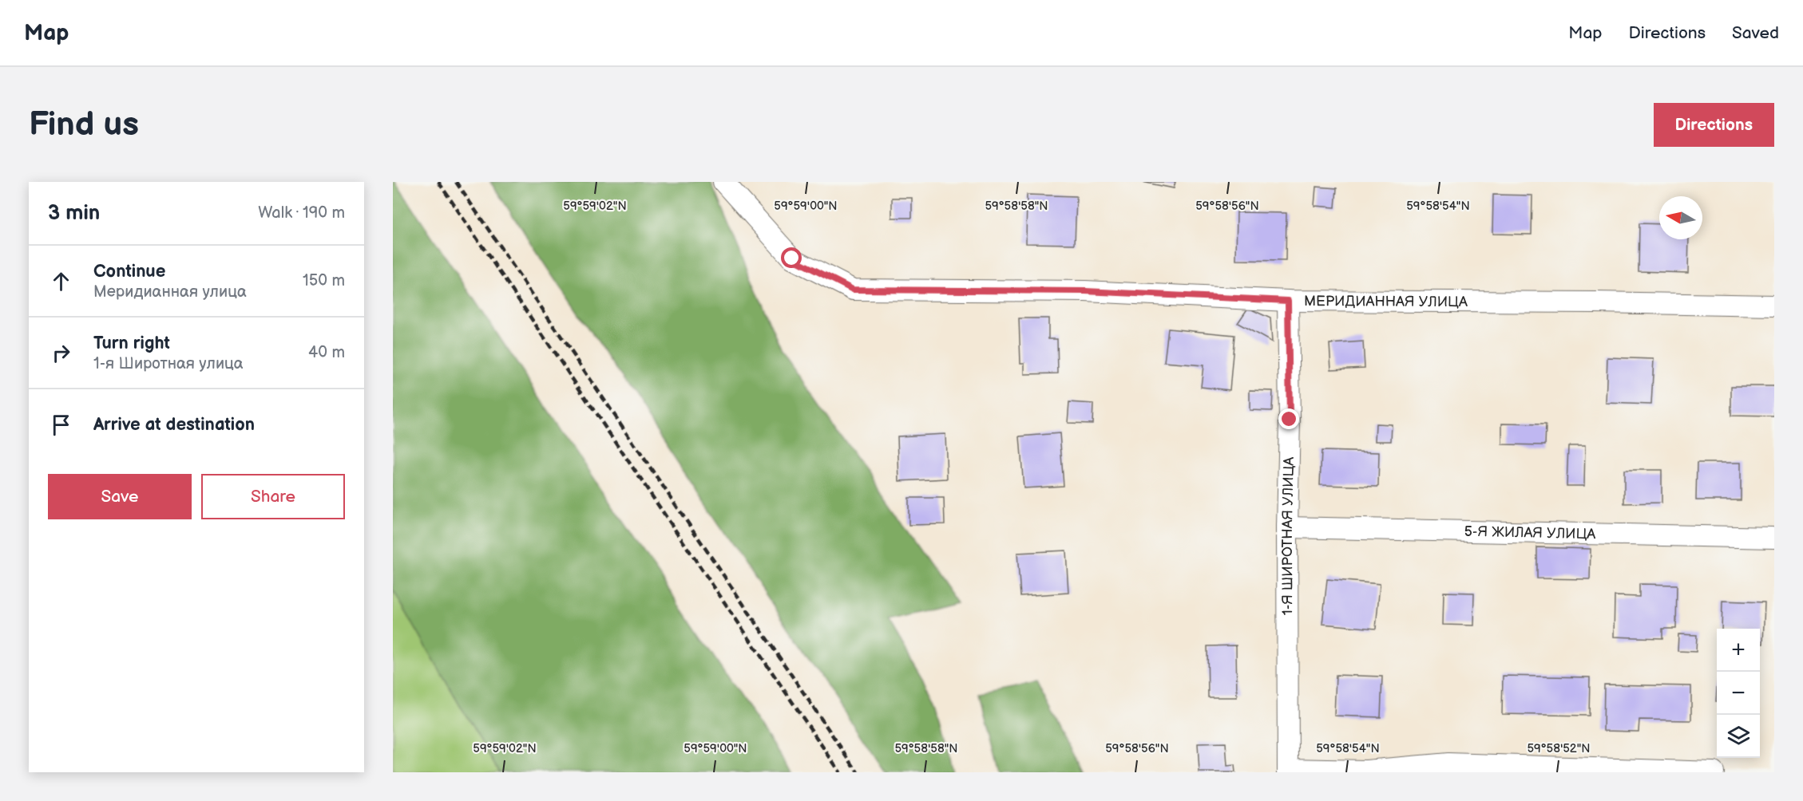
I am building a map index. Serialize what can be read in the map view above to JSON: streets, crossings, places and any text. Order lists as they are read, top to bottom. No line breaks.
{"streets":{"street":["МЕРИДИАННАЯ УЛИЦА","5-Я ЖИЛАЯ УЛИЦА","1-Я ШИРОТНАЯ УЛИЦА"]},"crossings":[["МЕРИДИАННАЯ УЛИЦА","1-Я ШИРОТНАЯ УЛИЦА"],["5-Я ЖИЛАЯ УЛИЦА","1-Я ШИРОТНАЯ УЛИЦА"]],"north":"left","page":{"header":"Map","nav":["Map","Directions","Saved"],"buttons":["Directions",["Save","Share"]],"title":"Find us","heading":["3 min","Walk · 190 m"],"list":[["Continue","Меридианная улица","150 m"],["Turn right","1-я Широтная улица","40 m"],"Arrive at destination"],"map_buttons":["+","−"]},"coordinates":["59°59'02\"N","59°59'00\"N","59°58'58\"N","59°58'56\"N","59°58'54\"N","59°58'52\"N"]}
